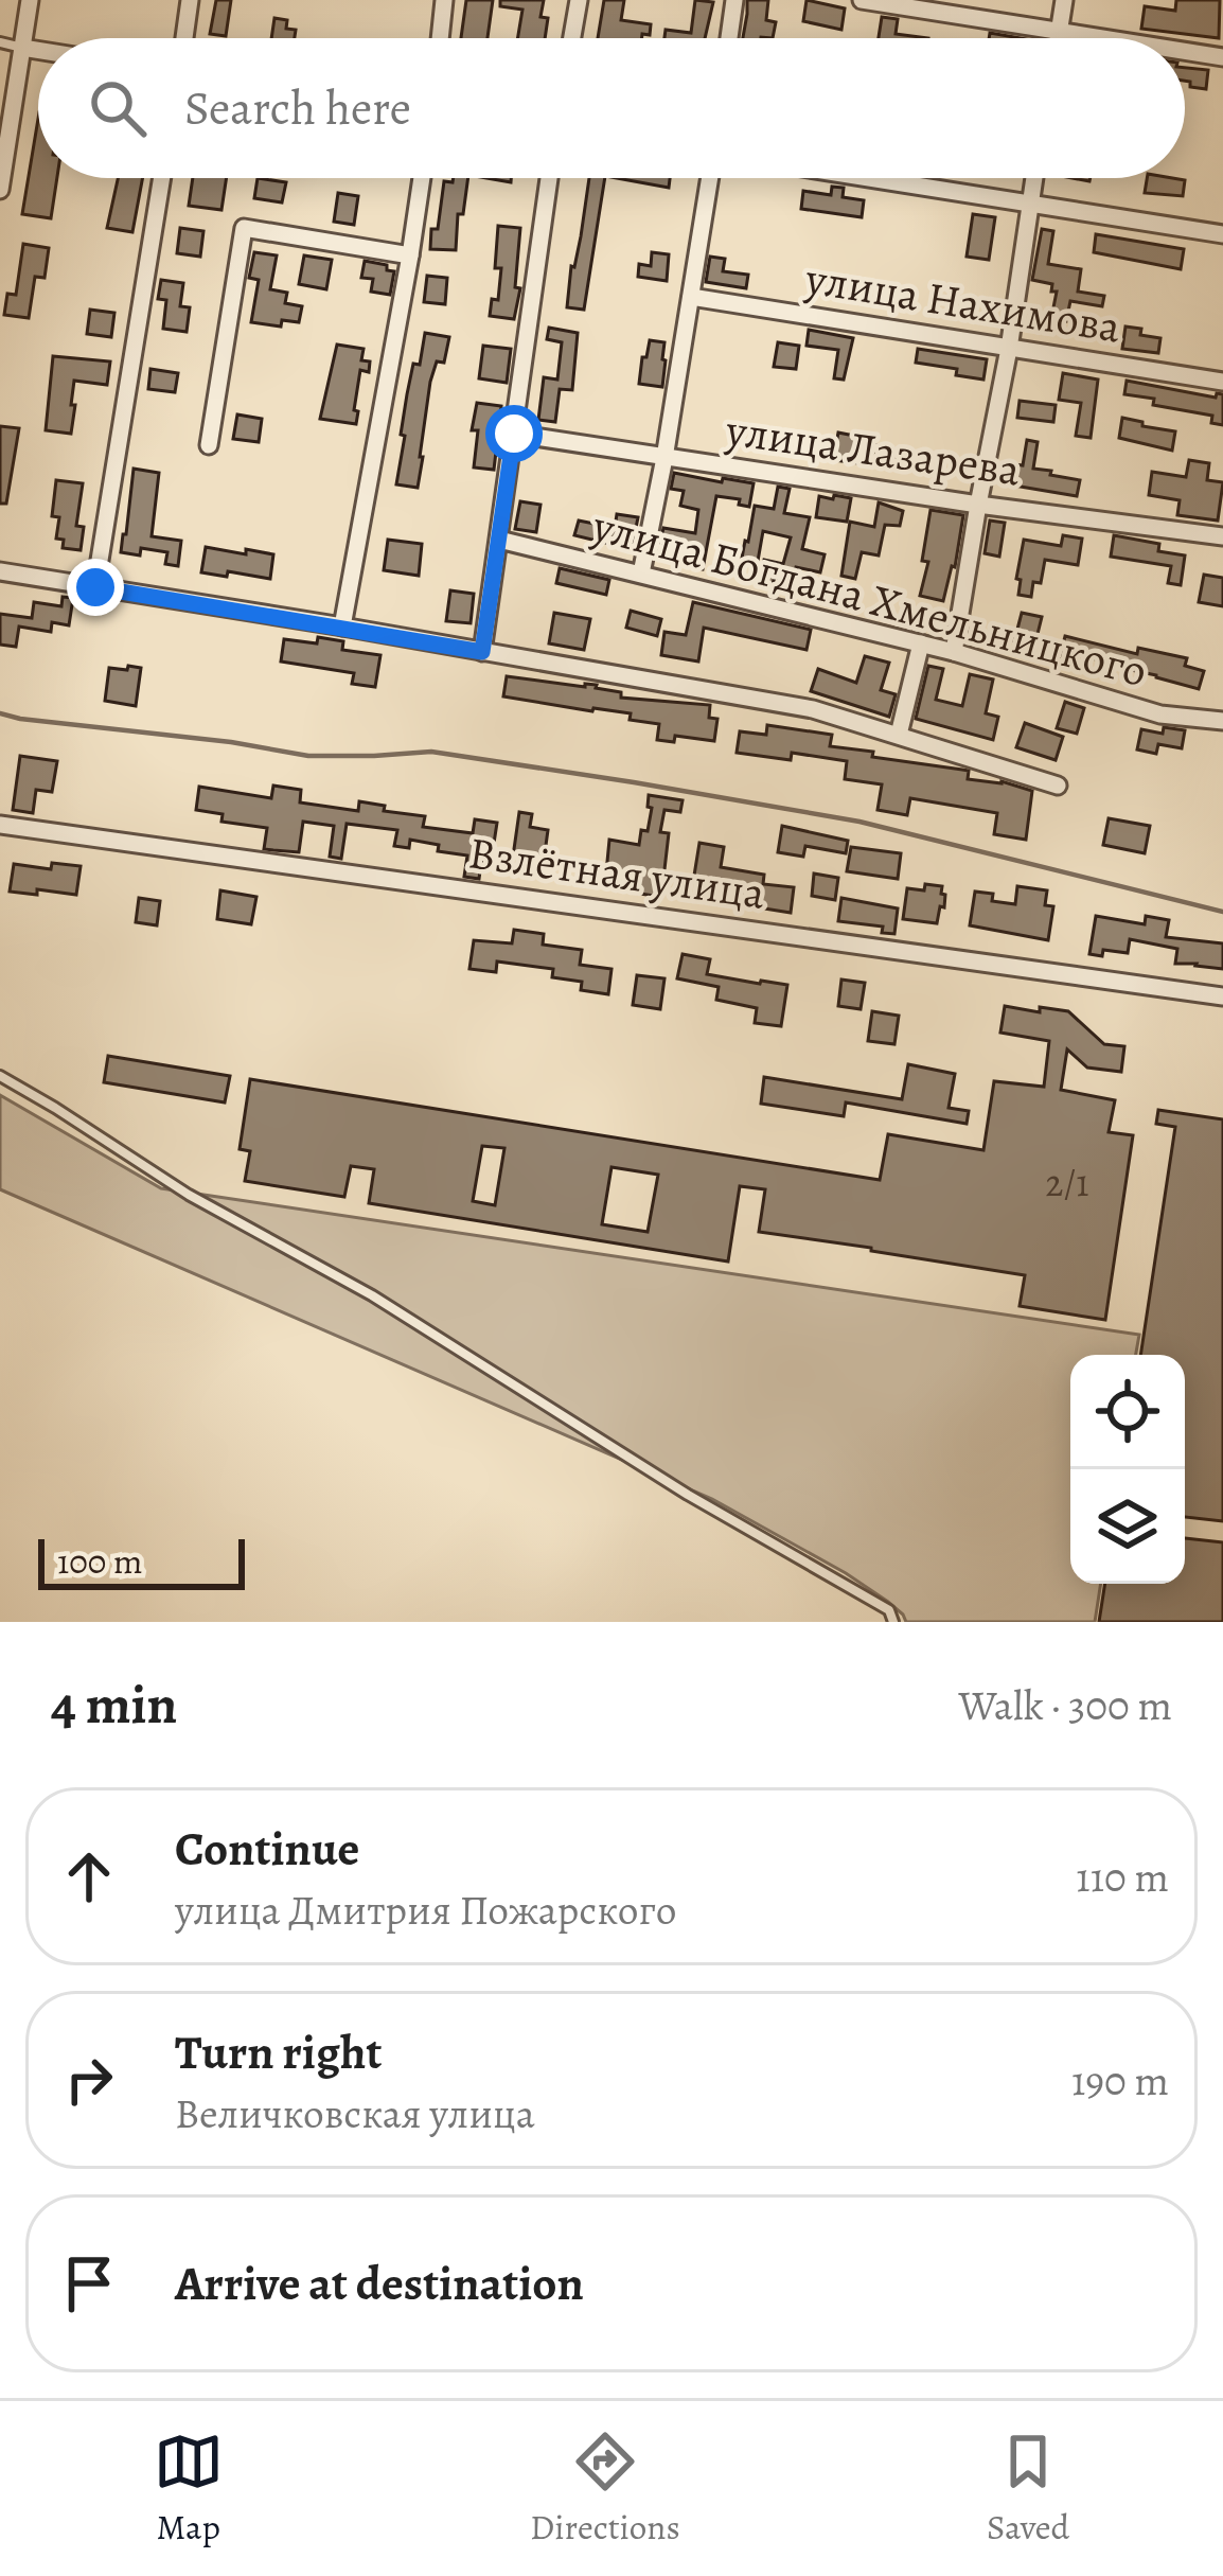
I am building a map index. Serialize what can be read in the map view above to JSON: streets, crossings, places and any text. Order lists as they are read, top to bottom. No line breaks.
{"streets":{"street":["улица Нахимова","улица Лазарева","улица Богдана Хмельницкого","Взлётная улица"]},"house_numbers":["2/1"],"scale_bar":"100 m","page":{"search":"Search here","scale":"100 m","heading":["4 min","Walk · 300 m"],"list":[["Continue","улица Дмитрия Пожарского","110 m"],["Turn right","Величковская улица","190 m"],"Arrive at destination"],"nav":["Map","Directions","Saved"]}}
